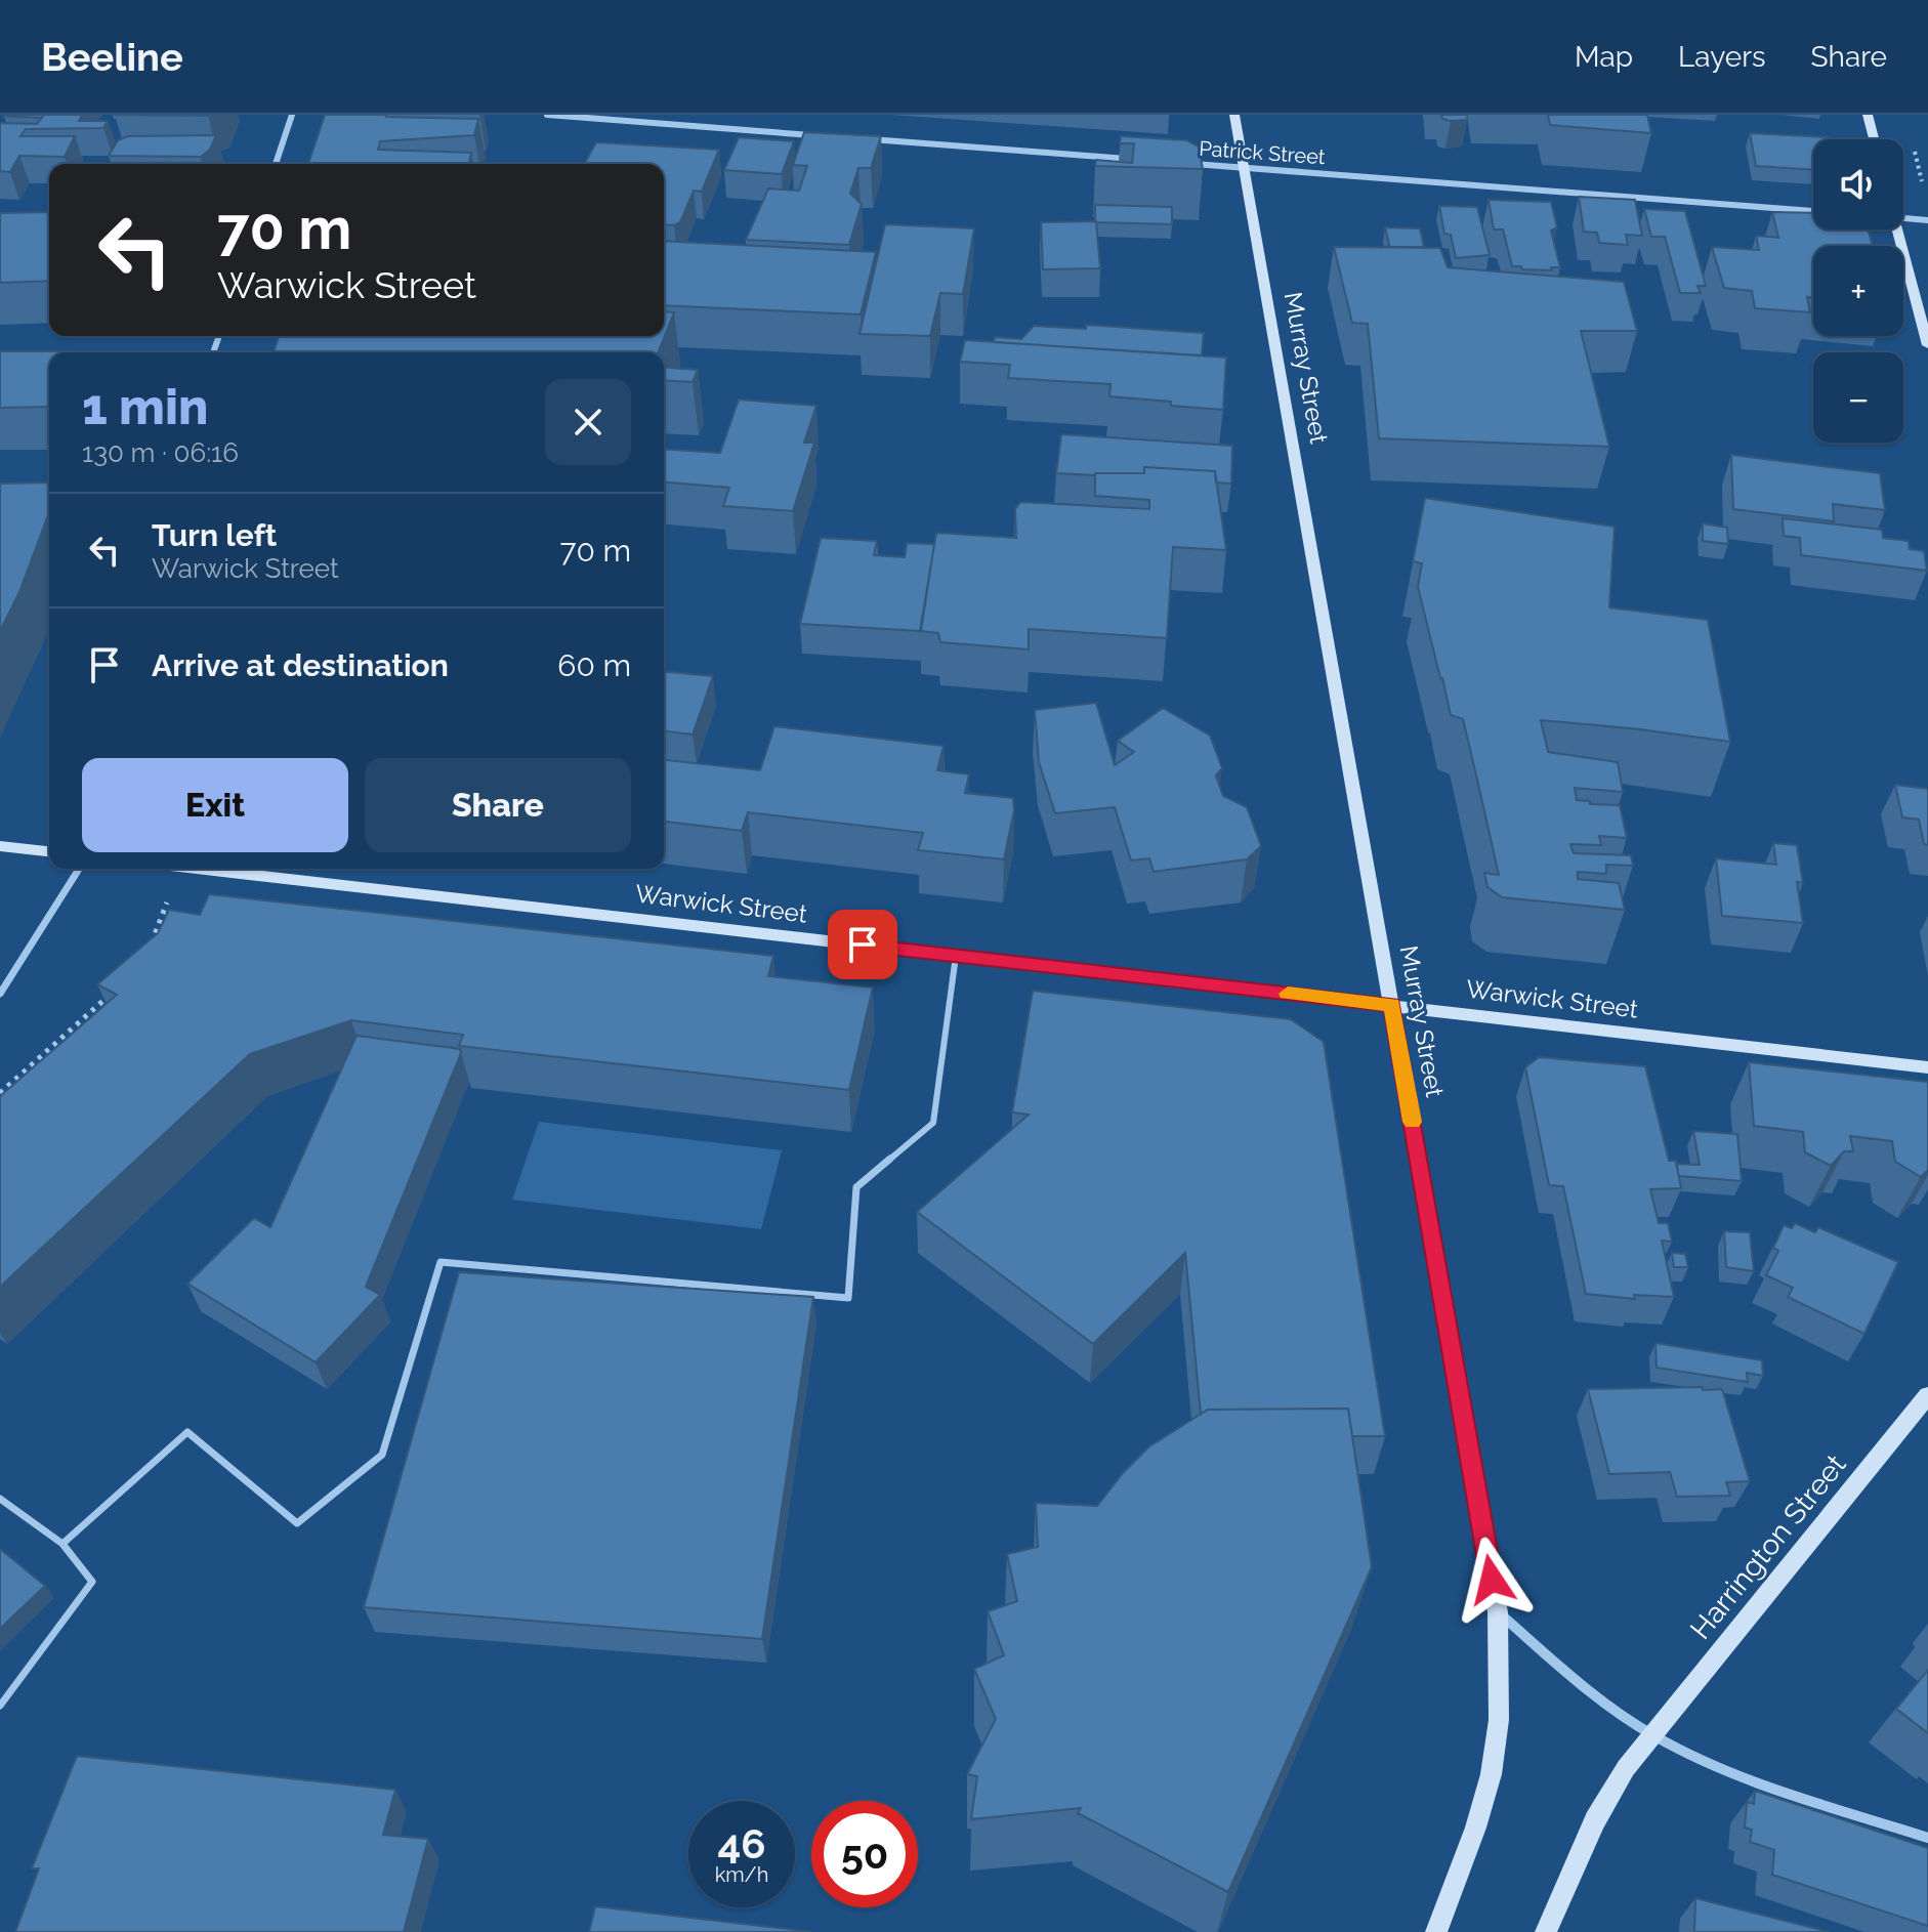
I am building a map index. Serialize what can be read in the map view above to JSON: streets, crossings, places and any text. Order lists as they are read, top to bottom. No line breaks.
{"streets":{"main road":["Murray Street","Warwick Street","Harrington Street"],"street":["Patrick Street"]},"crossings":[["Patrick Street","Murray Street"],["Murray Street","Warwick Street"]],"page":{"header":"Beeline","nav":["Map","Layers","Share"],"map_buttons":["+","−"],"turn":["70 m","Warwick Street"],"heading":["1 min","130 m · 06:16"],"list":[{"name":"Turn left","note":"Warwick Street","value":"70 m"},{"name":"Arrive at destination","value":"60 m"}],"buttons":["Exit","Share"],"speed":"46 km/h","limit":"50"}}
